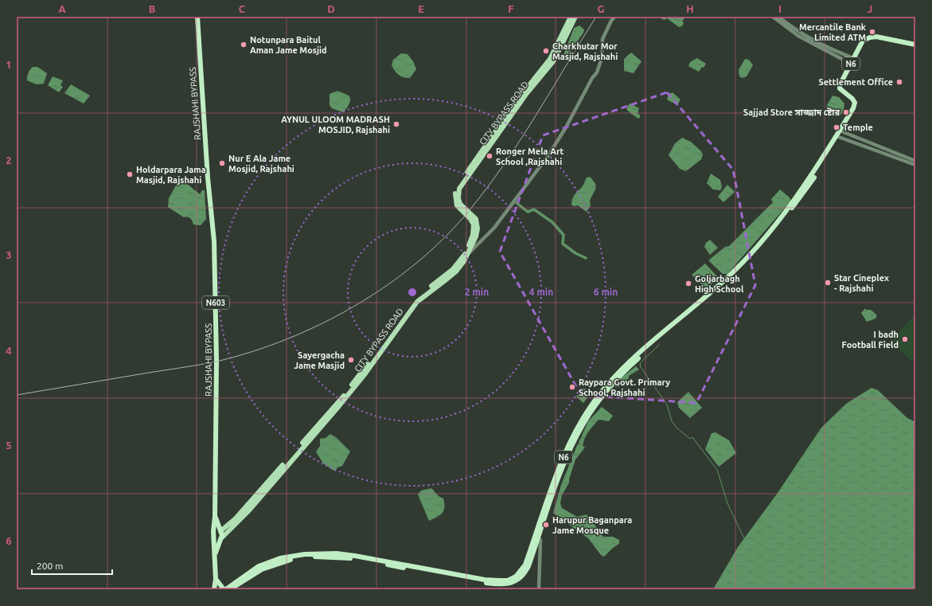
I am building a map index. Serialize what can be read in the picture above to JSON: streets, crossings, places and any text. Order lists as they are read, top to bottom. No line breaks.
{"streets":{"highway":["N6","RAJSHAHI BYPASS","CITY BYPASS ROAD","N603"]},"crossings":[["RAJSHAHI BYPASS","CITY BYPASS ROAD"]],"places":["Mercantile Bank Limited ATM","Notunpara Baitul Aman Jame Mosjid","Charkhutar Mor Masjid, Rajshahi","Settlement Office","Sajjad Store সাজ্জাদ ষ্টোর","AYNUL ULOOM MADRASH MOSJID, Rajshahi","Temple","Ronger Mela Art School ,Rajshahi","Nur E Ala Jame Mosjid, Rajshahi","Holdarpara Jama Masjid, Rajshahi","Star Cineplex - Rajshahi","Goljarbagh High School","I badh Football Field","Sayergacha Jame Masjid","Raypara Govt. Primary School, Rajshahi","Harupur Baganpara Jame Mosque"],"scale_bar":"200 m","grid":{"columns":["A","B","C","D","E","F","G","H","I","J"],"rows":["1","2","3","4","5","6"]},"rings":["2 min","4 min","6 min"]}
